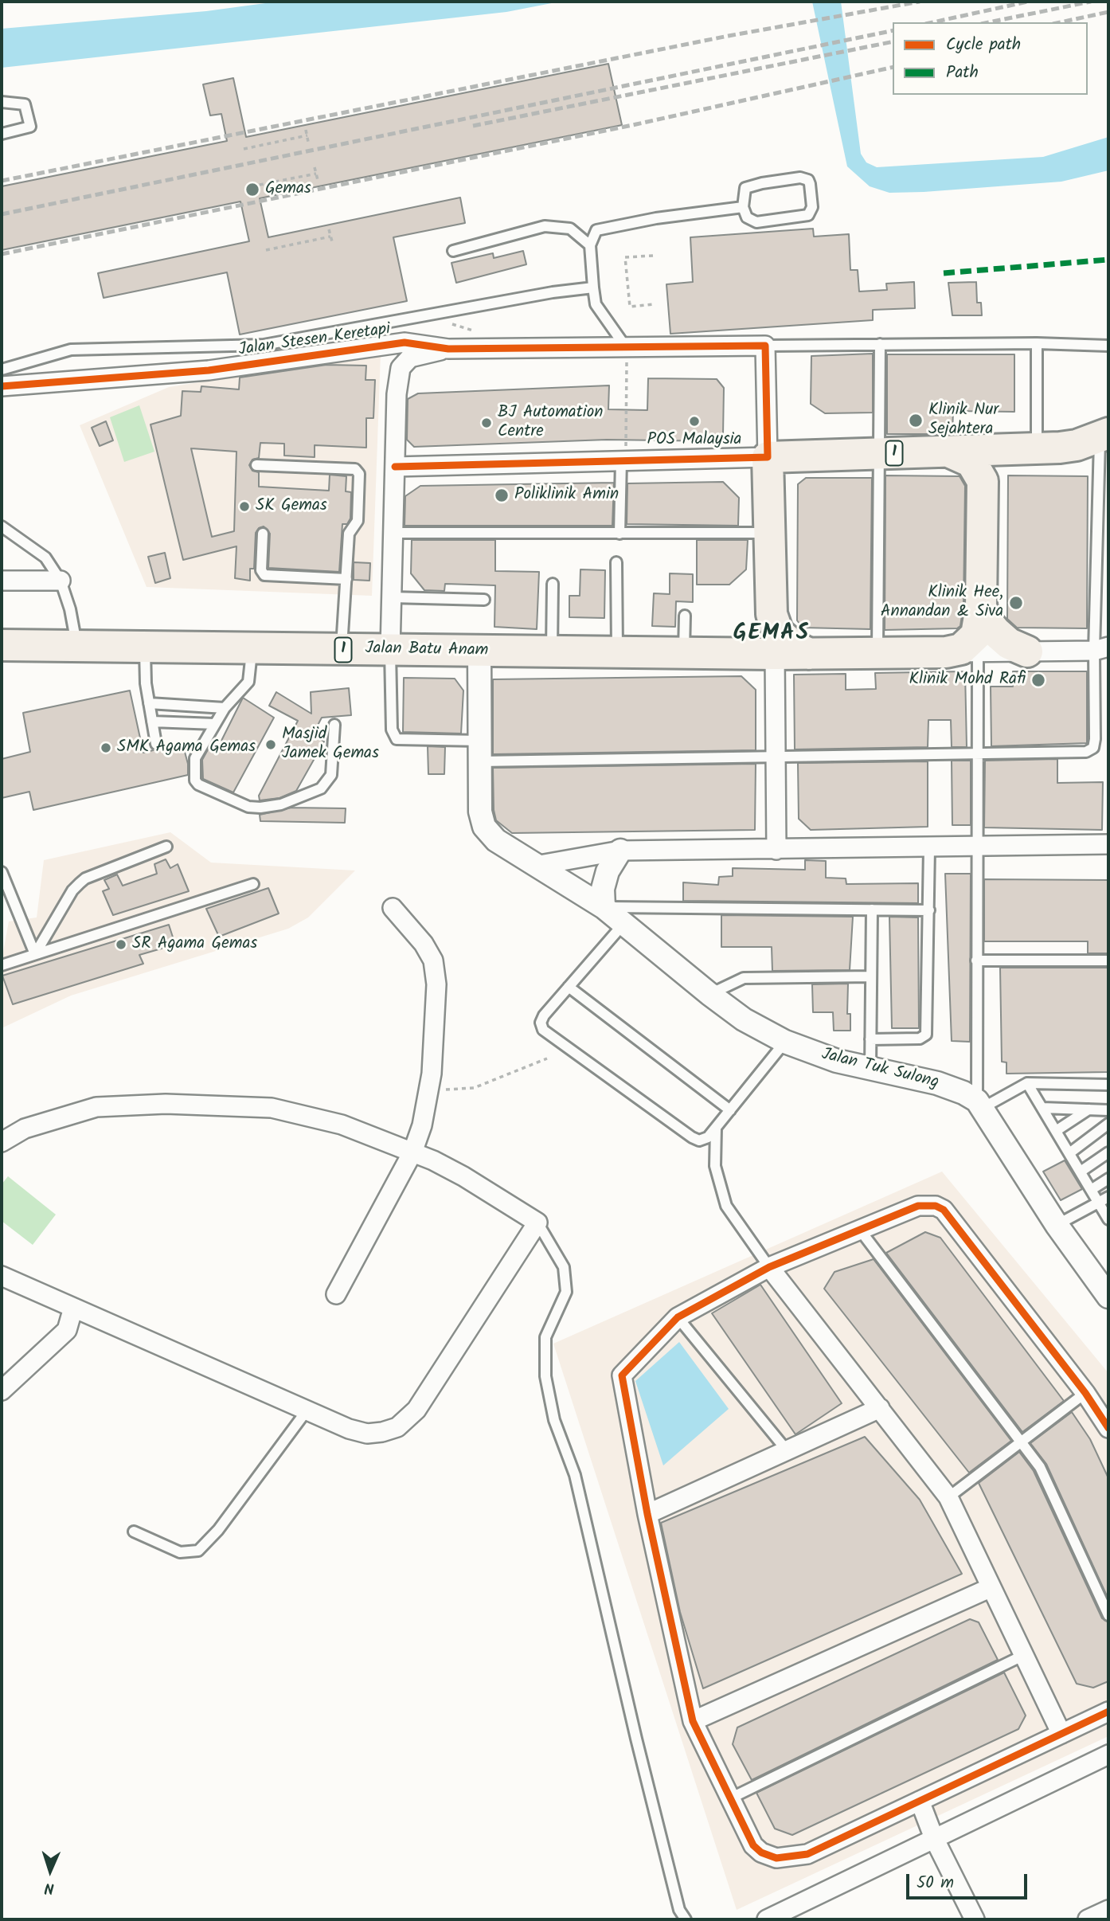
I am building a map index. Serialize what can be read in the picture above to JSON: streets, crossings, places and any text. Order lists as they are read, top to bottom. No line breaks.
{"streets":{"highway":["1","Jalan Batu Anam"],"street":["Jalan Stesen Keretapi","Jalan Tuk Sulong"]},"crossings":[["1","Jalan Batu Anam"],["Jalan Batu Anam","Jalan Tuk Sulong"]],"districts":["GEMAS"],"places":["Gemas","Klinik Nur Sejahtera","POS Malaysia","BJ Automation Centre","Poliklinik Amin","SK Gemas","Klinik Hee, Annandan & Siva","Klinik Mohd Rafi","Masjid Jamek Gemas","SMK Agama Gemas","SR Agama Gemas"],"legend":["Cycle path","Path"],"scale_bar":"50 m","north":"bottom"}
